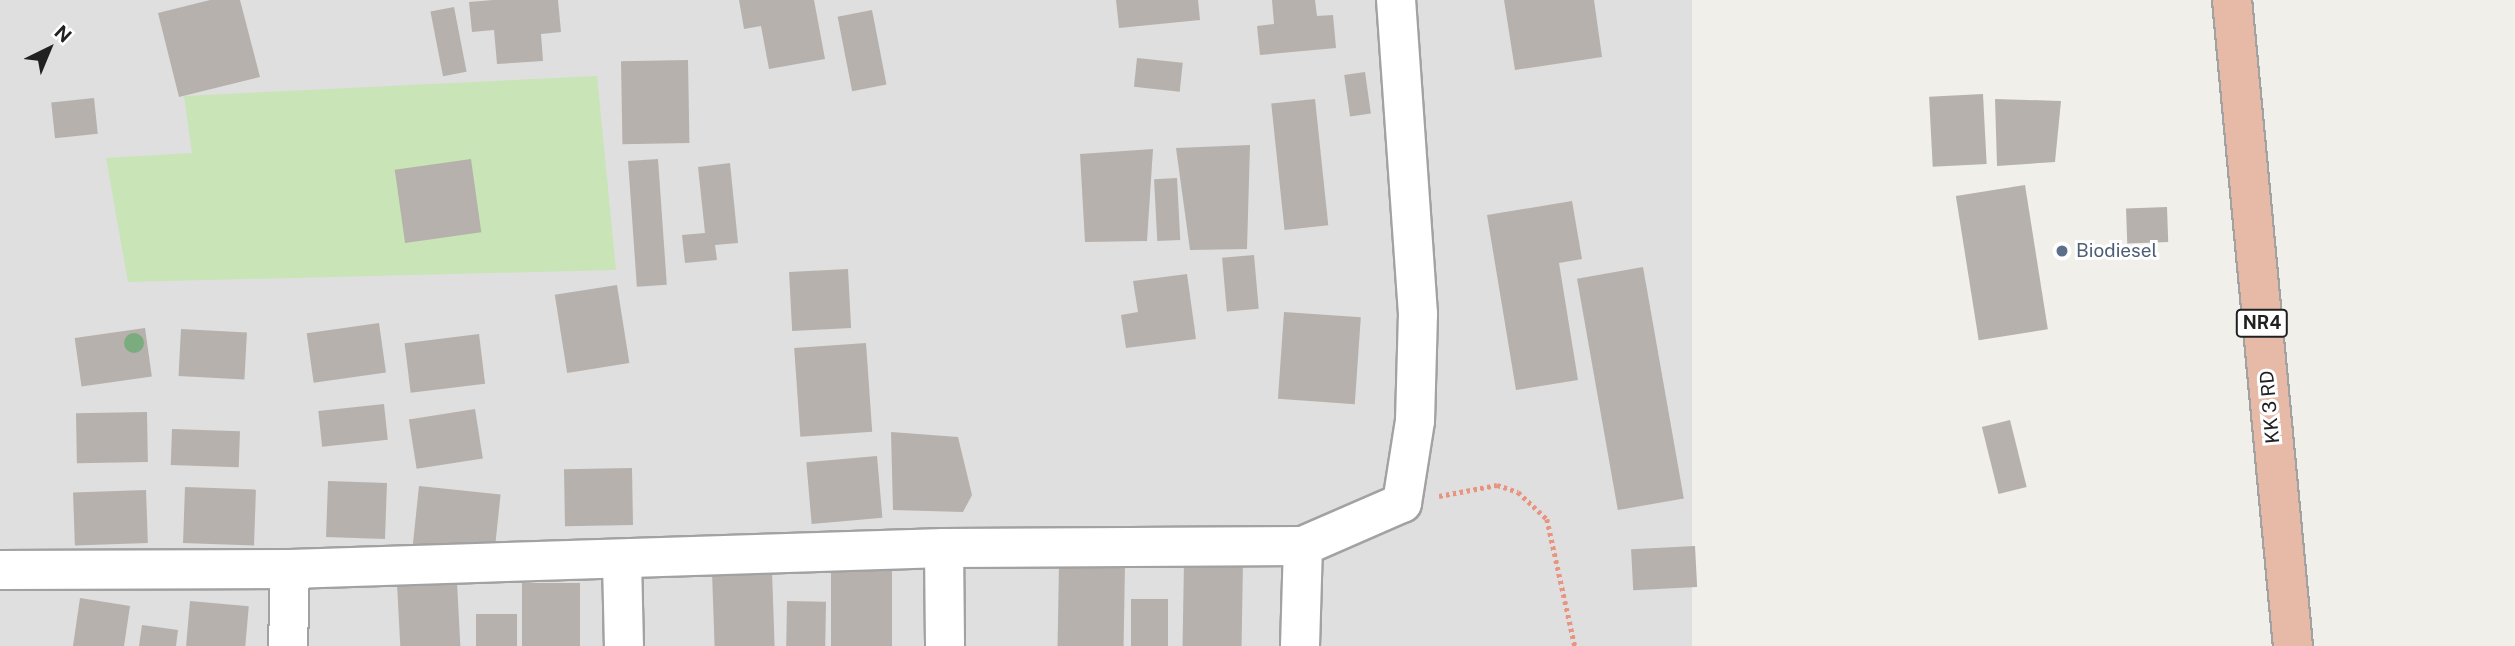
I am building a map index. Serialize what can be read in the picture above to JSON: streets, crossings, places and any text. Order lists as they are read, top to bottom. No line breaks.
{"streets":{"highway":["NR4","KK 3 RD"]},"places":["Biodiesel"],"north":"top right"}
